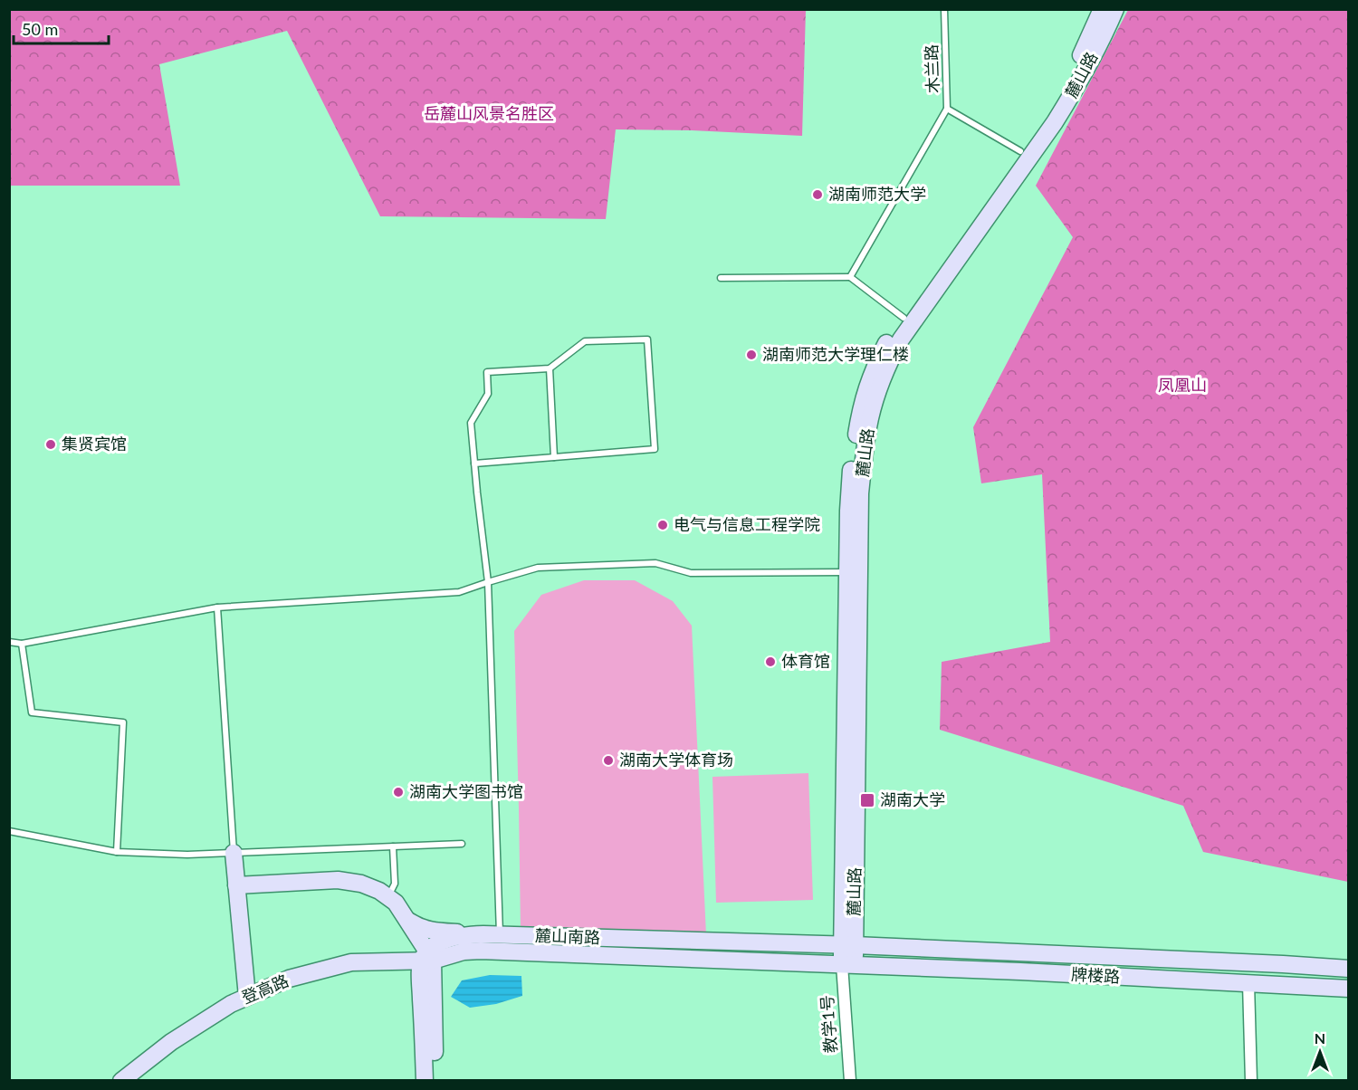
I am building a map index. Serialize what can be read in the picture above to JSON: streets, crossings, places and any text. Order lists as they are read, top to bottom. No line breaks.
{"streets":{"main road":["麓山路","麓山南路","牌楼路","登高路"],"street":["教学1号"],"lane":["木兰路"]},"crossings":[["木兰路","麓山路"],["麓山路","麓山南路"],["麓山路","牌楼路"],["麓山路","教学1号"],["麓山南路","牌楼路"],["麓山南路","登高路"],["麓山南路","教学1号"],["牌楼路","教学1号"]],"parks":["岳麓山风景名胜区","凤凰山"],"places":{"other":["湖南师范大学","湖南师范大学理仁楼","集贤宾馆","电气与信息工程学院","体育馆","湖南大学体育场","湖南大学图书馆"],"transit":["湖南大学"]},"scale_bar":"50 m","north":"top"}
